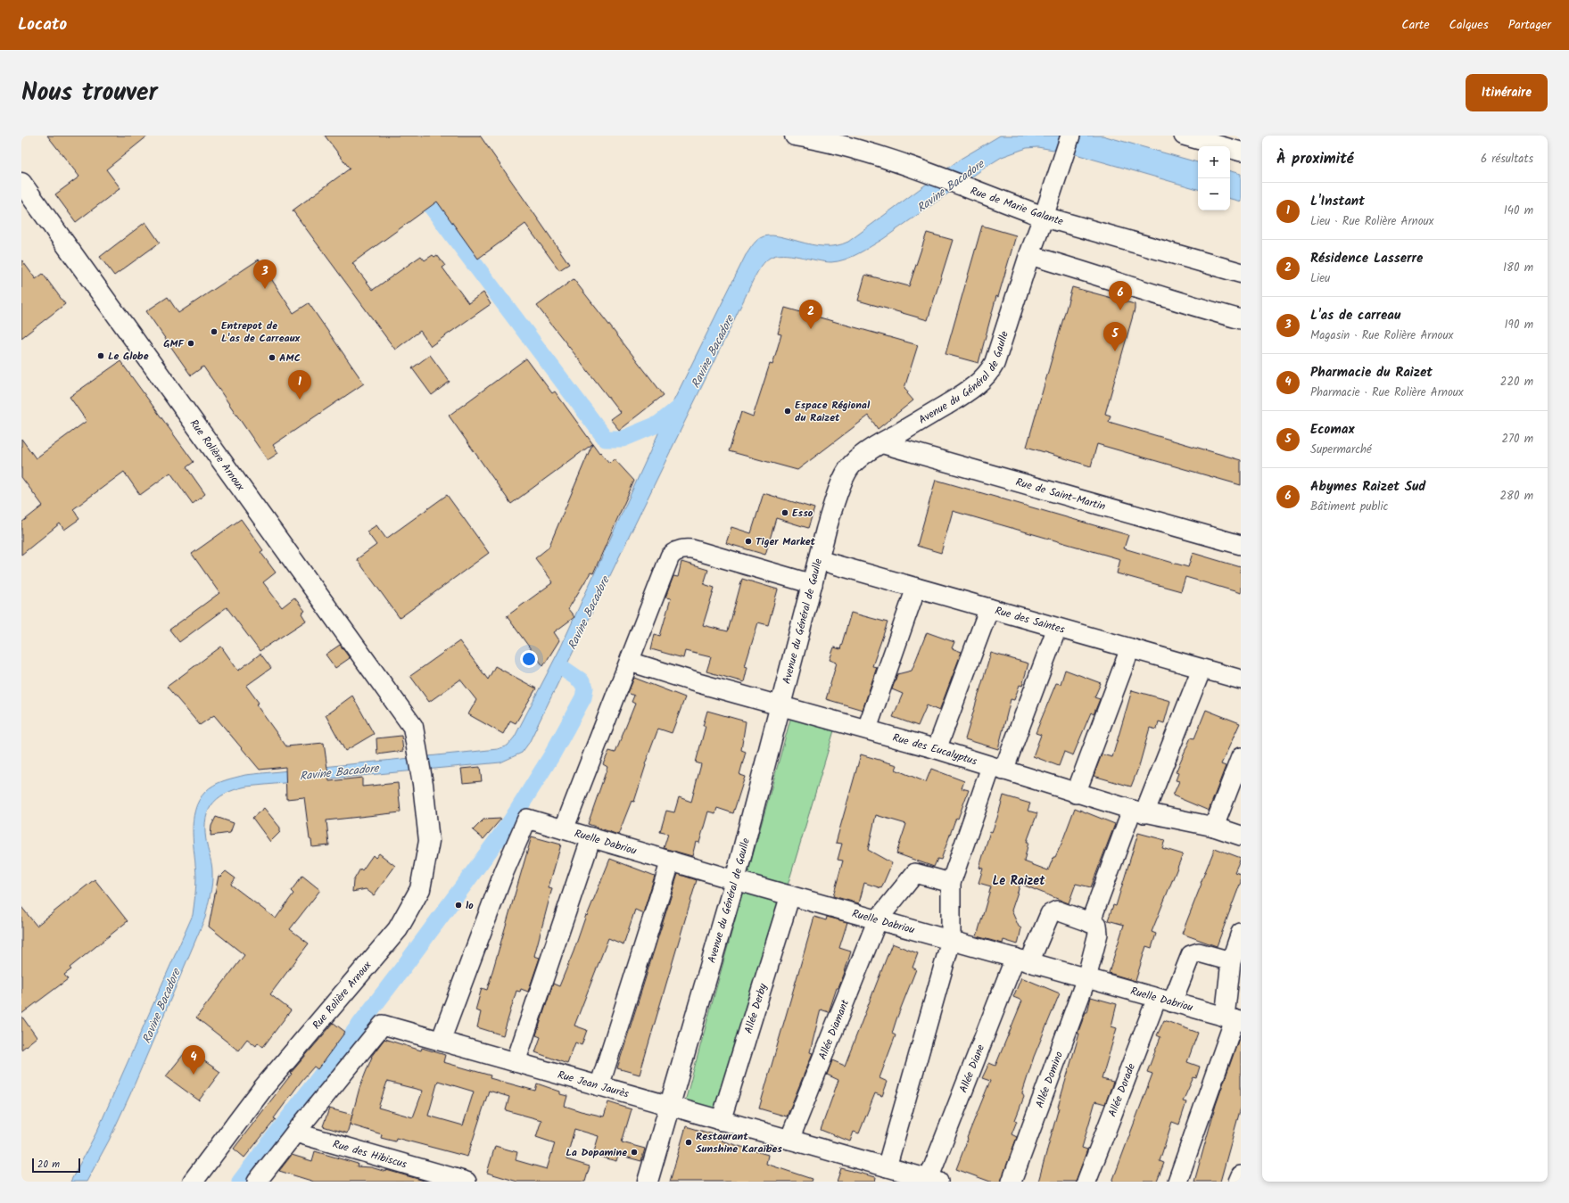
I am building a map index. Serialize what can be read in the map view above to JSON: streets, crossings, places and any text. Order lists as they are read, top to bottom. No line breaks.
{"streets":{"street":["Rue de Marie Galante","Avenue du Général de Gaulle","Rue Rolière Arnoux","Rue de Saint-Martin","Rue des Saintes","Rue des Eucalyptus","Ruelle Dabriou","Allée Derby","Allée Diamant","Allée Diane","Allée Domino","Rue Jean Jaurès","Allée Dorade","Rue des Hibiscus"]},"crossings":[["Rue de Marie Galante","Avenue du Général de Gaulle"],["Avenue du Général de Gaulle","Rue de Saint-Martin"],["Avenue du Général de Gaulle","Rue des Saintes"],["Avenue du Général de Gaulle","Rue des Eucalyptus"],["Avenue du Général de Gaulle","Ruelle Dabriou"],["Avenue du Général de Gaulle","Rue Jean Jaurès"],["Ruelle Dabriou","Allée Derby"],["Ruelle Dabriou","Allée Diamant"],["Ruelle Dabriou","Allée Diane"],["Ruelle Dabriou","Allée Domino"],["Ruelle Dabriou","Rue Jean Jaurès"],["Ruelle Dabriou","Allée Dorade"],["Allée Derby","Rue Jean Jaurès"],["Allée Diamant","Rue Jean Jaurès"],["Allée Diane","Allée Domino"],["Allée Diane","Rue Jean Jaurès"],["Rue Jean Jaurès","Rue des Hibiscus"]],"districts":["Le Raizet"],"water":["Ravine Bacadore"],"places":["Entrepot de L'as de Carreaux","GMF","Le Globe","AMC","Espace Régional du Raizet","Esso","Tiger Market","lo","Restaurant Sunshine Karaïbes","La Dopamine"],"scale_bar":"20 m","page":{"header":"Locato","nav":["Carte","Calques","Partager"],"title":"Nous trouver","buttons":"Itinéraire","heading":["À proximité","6 résultats"],"map_buttons":["+","−"],"list":[{"mark":"1","name":"L'Instant","note":"Lieu · Rue Rolière Arnoux","value":"140 m"},{"mark":"2","name":"Résidence Lasserre","note":"Lieu","value":"180 m"},{"mark":"3","name":"L'as de carreau","note":"Magasin · Rue Rolière Arnoux","value":"190 m"},{"mark":"4","name":"Pharmacie du Raizet","note":"Pharmacie · Rue Rolière Arnoux","value":"220 m"},{"mark":"5","name":"Ecomax","note":"Supermarché","value":"270 m"},{"mark":"6","name":"Abymes Raizet Sud","note":"Bâtiment public","value":"280 m"}],"pins":["3","6","2","5","1","4"],"scale":"20 m"}}
